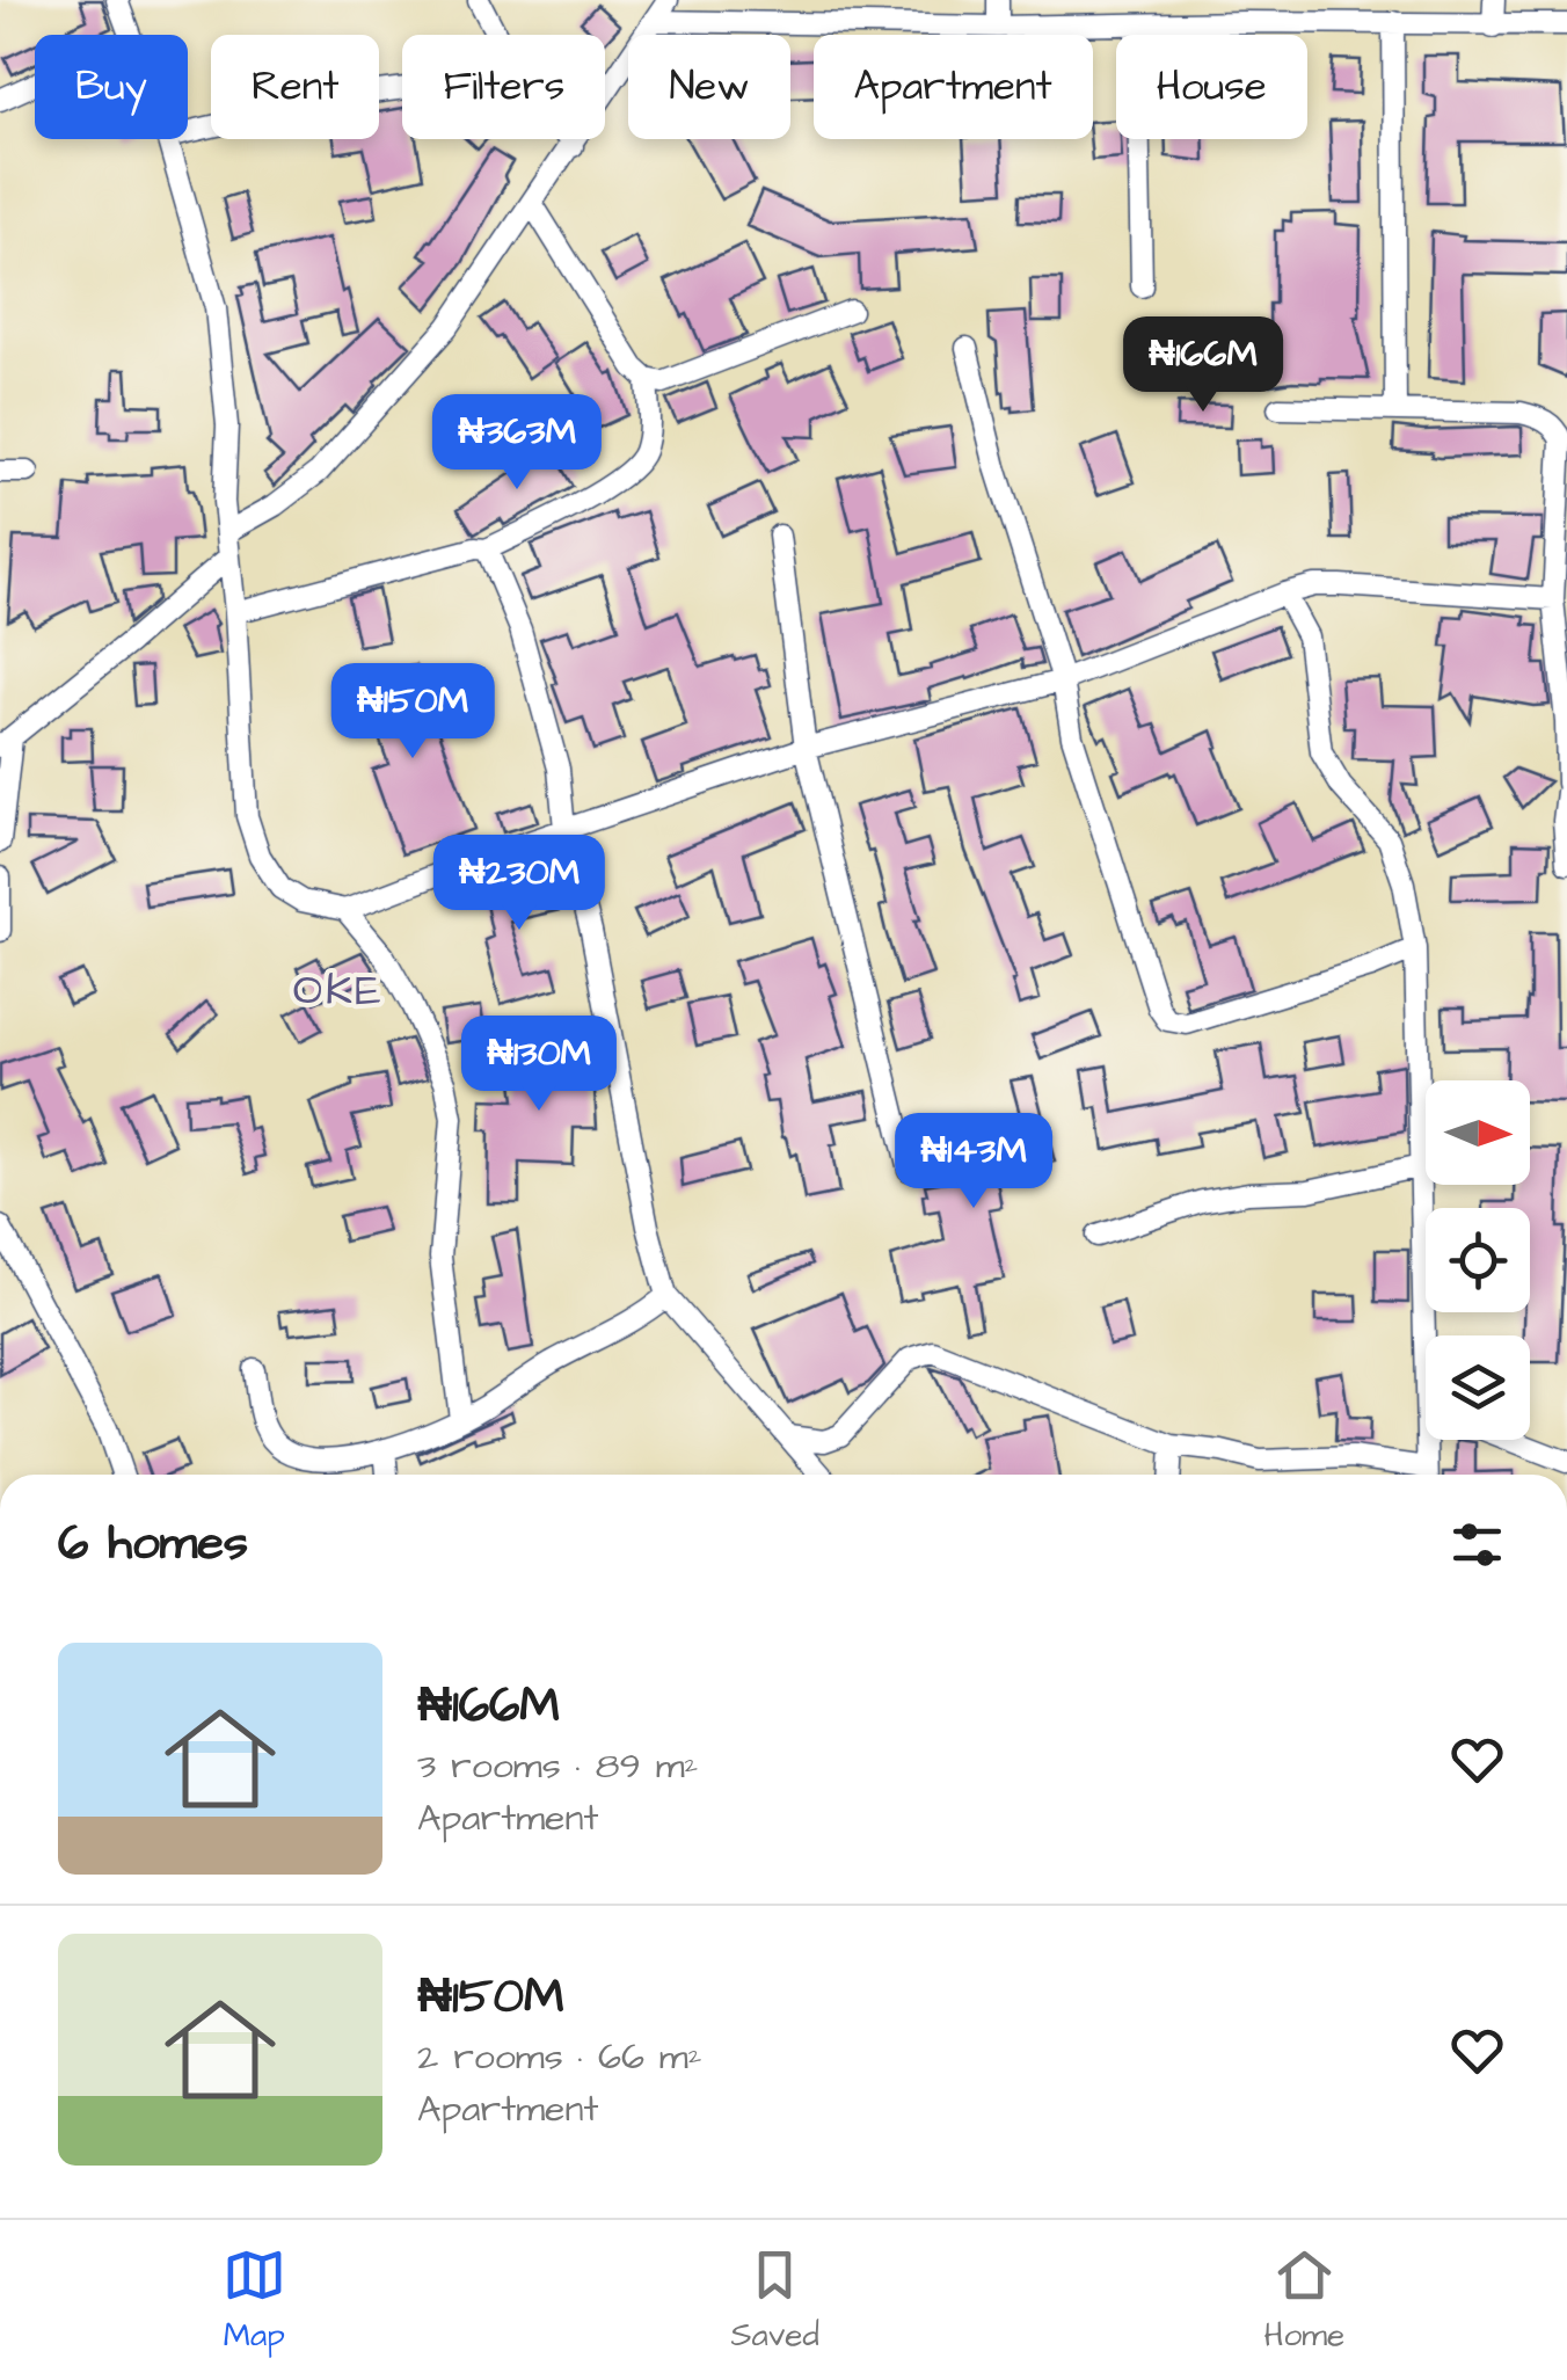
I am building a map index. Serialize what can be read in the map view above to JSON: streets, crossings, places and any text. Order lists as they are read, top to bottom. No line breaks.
{"districts":["OKE"],"north":"right","page":{"chip":["Buy","Rent","Filters","New","Apartment","House"],"price":["₦166M","₦363M","₦150M","₦230M","₦130M","₦143M"],"heading":"6 homes","list":[{"name":"₦166M","note":"3 rooms · 89 m² · Apartment"},{"name":"₦150M","note":"2 rooms · 66 m² · Apartment"}],"tabs":["Map","Saved","Home"]}}
